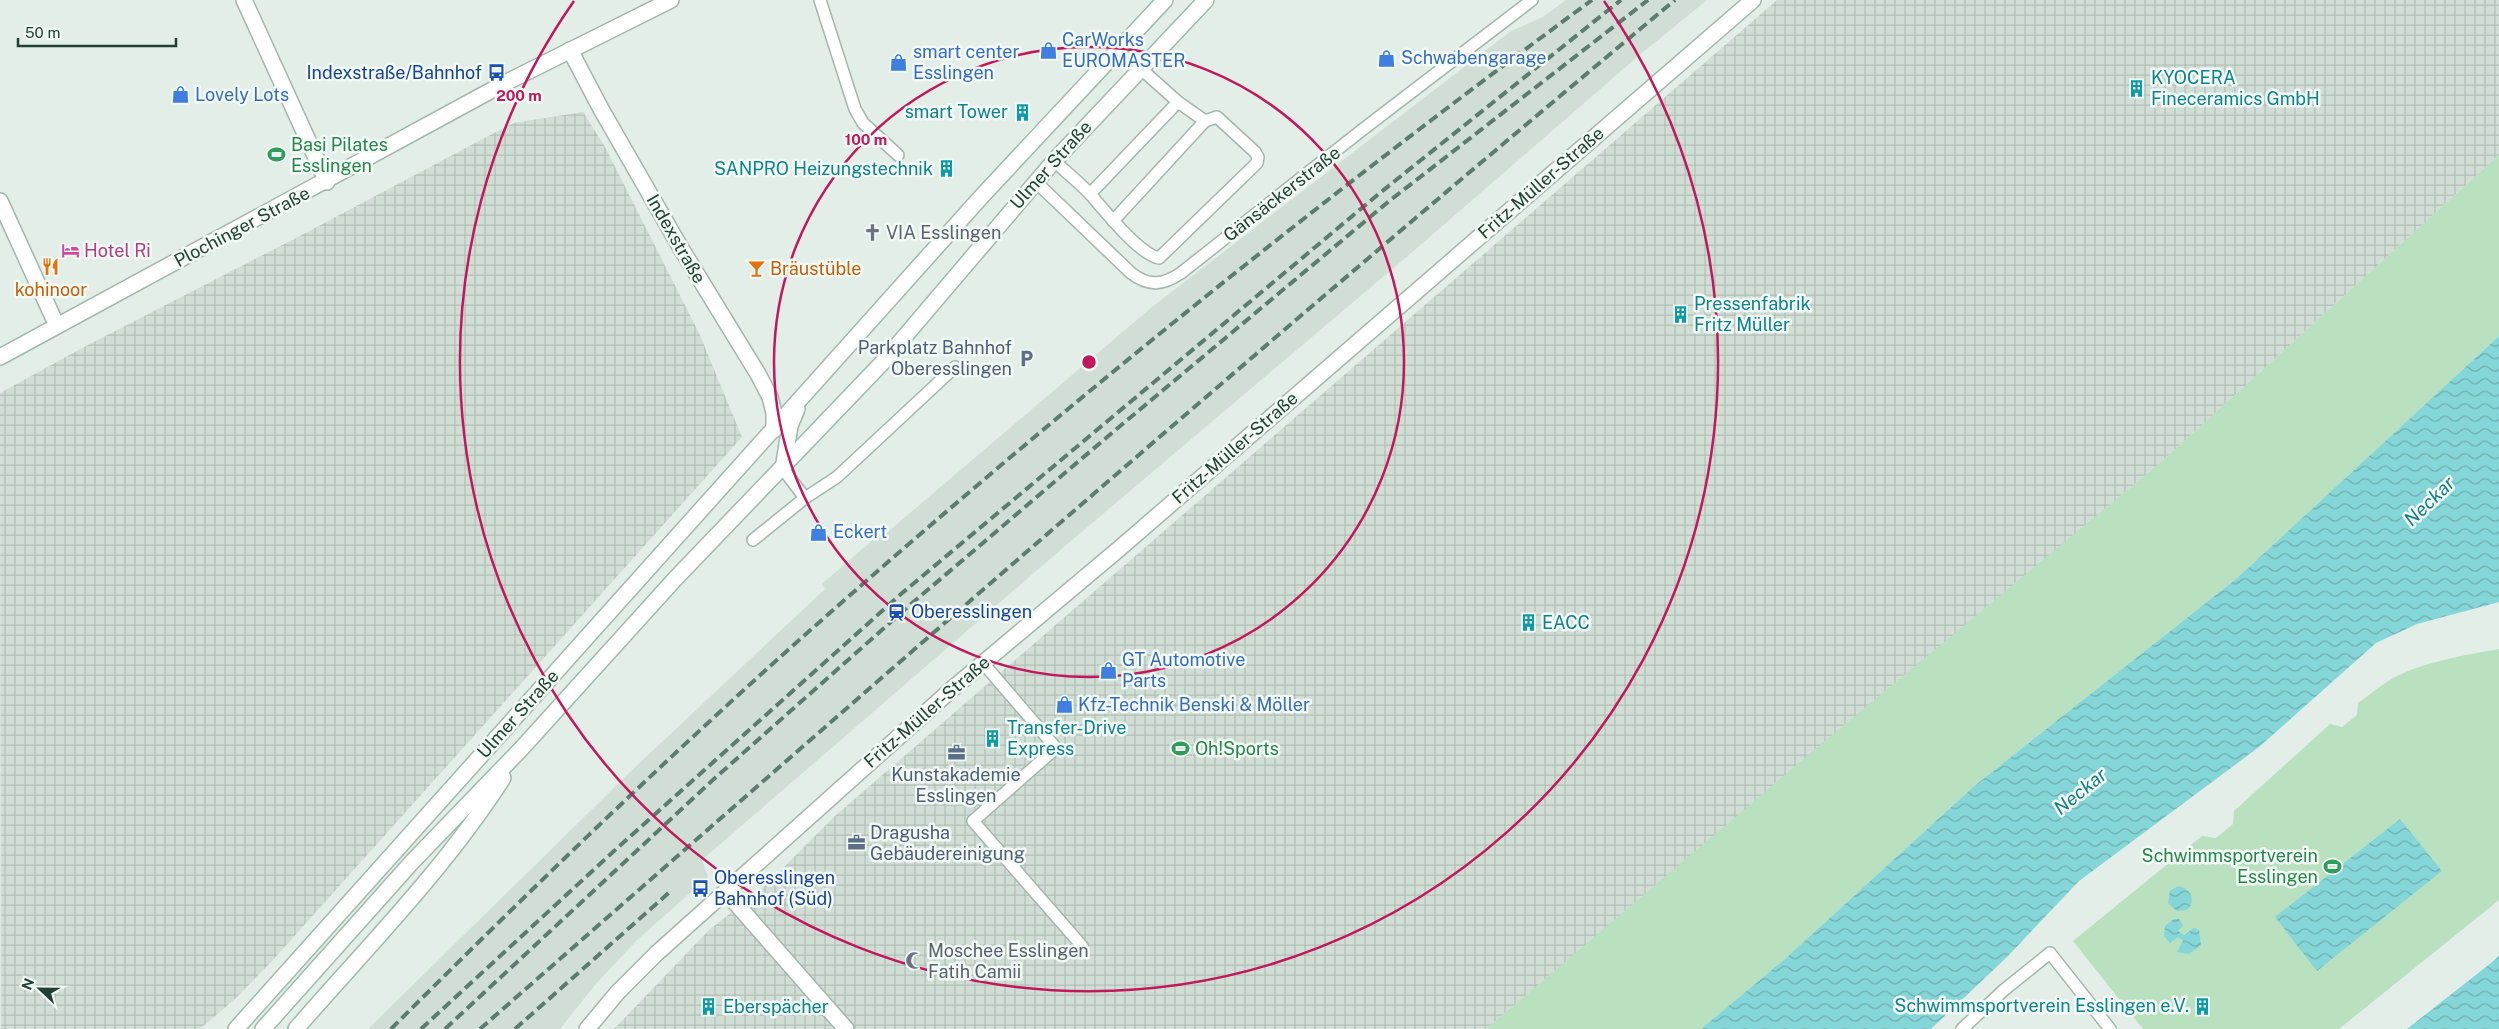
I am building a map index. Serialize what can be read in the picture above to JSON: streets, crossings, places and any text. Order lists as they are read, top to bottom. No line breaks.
{"streets":{"street":["Ulmer Straße","Fritz-Müller-Straße","Plochinger Straße","Indexstraße"],"lane":["Gänsäckerstraße"]},"crossings":[["Ulmer Straße","Gänsäckerstraße"],["Ulmer Straße","Indexstraße"],["Plochinger Straße","Indexstraße"]],"water":["Neckar"],"places":{"shop":["CarWorks EUROMASTER","Schwabengarage","smart center Esslingen","Lovely Lots","Eckert","GT Automotive Parts","Kfz-Technik Benski & Möller"],"bus stop":["Indexstraße/Bahnhof","Oberesslingen Bahnhof (Süd)"],"building":["KYOCERA Fineceramics GmbH","smart Tower","SANPRO Heizungstechnik","Pressenfabrik Fritz Müller","EACC","Transfer-Drive Express","Schwimmsportverein Esslingen e.V.","Eberspächer"],"sports":["Basi Pilates Esslingen","Oh!Sports","Schwimmsportverein Esslingen"],"church":["VIA Esslingen"],"hotel":["Hotel Ri"],"restaurant":["kohinoor"],"bar":["Bräustüble"],"parking":["Parkplatz Bahnhof Oberesslingen"],"station":["Oberesslingen"],"office":["Kunstakademie Esslingen","Dragusha Gebäudereinigung"],"mosque":["Moschee Esslingen Fatih Camii"]},"scale_bar":"50 m","north":"left","rings":["200 m","100 m"]}
